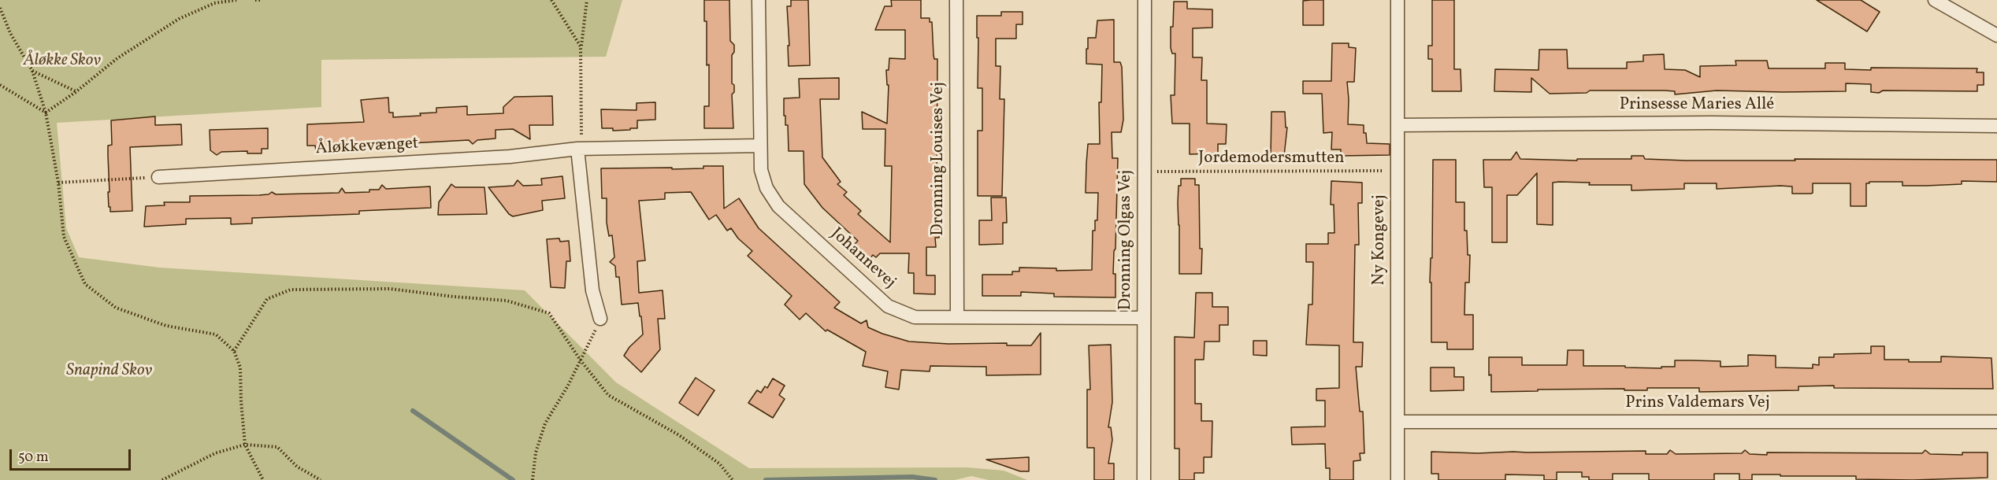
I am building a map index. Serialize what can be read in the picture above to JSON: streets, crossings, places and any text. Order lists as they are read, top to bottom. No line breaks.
{"streets":{"street":["Prinsesse Maries Allé","Åløkkevænget","Dronning Louises Vej","Dronning Olgas Vej","Ny Kongevej","Johannevej","Prins Valdemars Vej"],"path":["Jordemodersmutten"]},"crossings":[["Prinsesse Maries Allé","Ny Kongevej"],["Åløkkevænget","Johannevej"],["Dronning Louises Vej","Johannevej"],["Jordemodersmutten","Dronning Olgas Vej"],["Jordemodersmutten","Ny Kongevej"],["Dronning Olgas Vej","Johannevej"],["Ny Kongevej","Prins Valdemars Vej"]],"parks":["Åløkke Skov","Snapind Skov"],"scale_bar":"50 m"}
